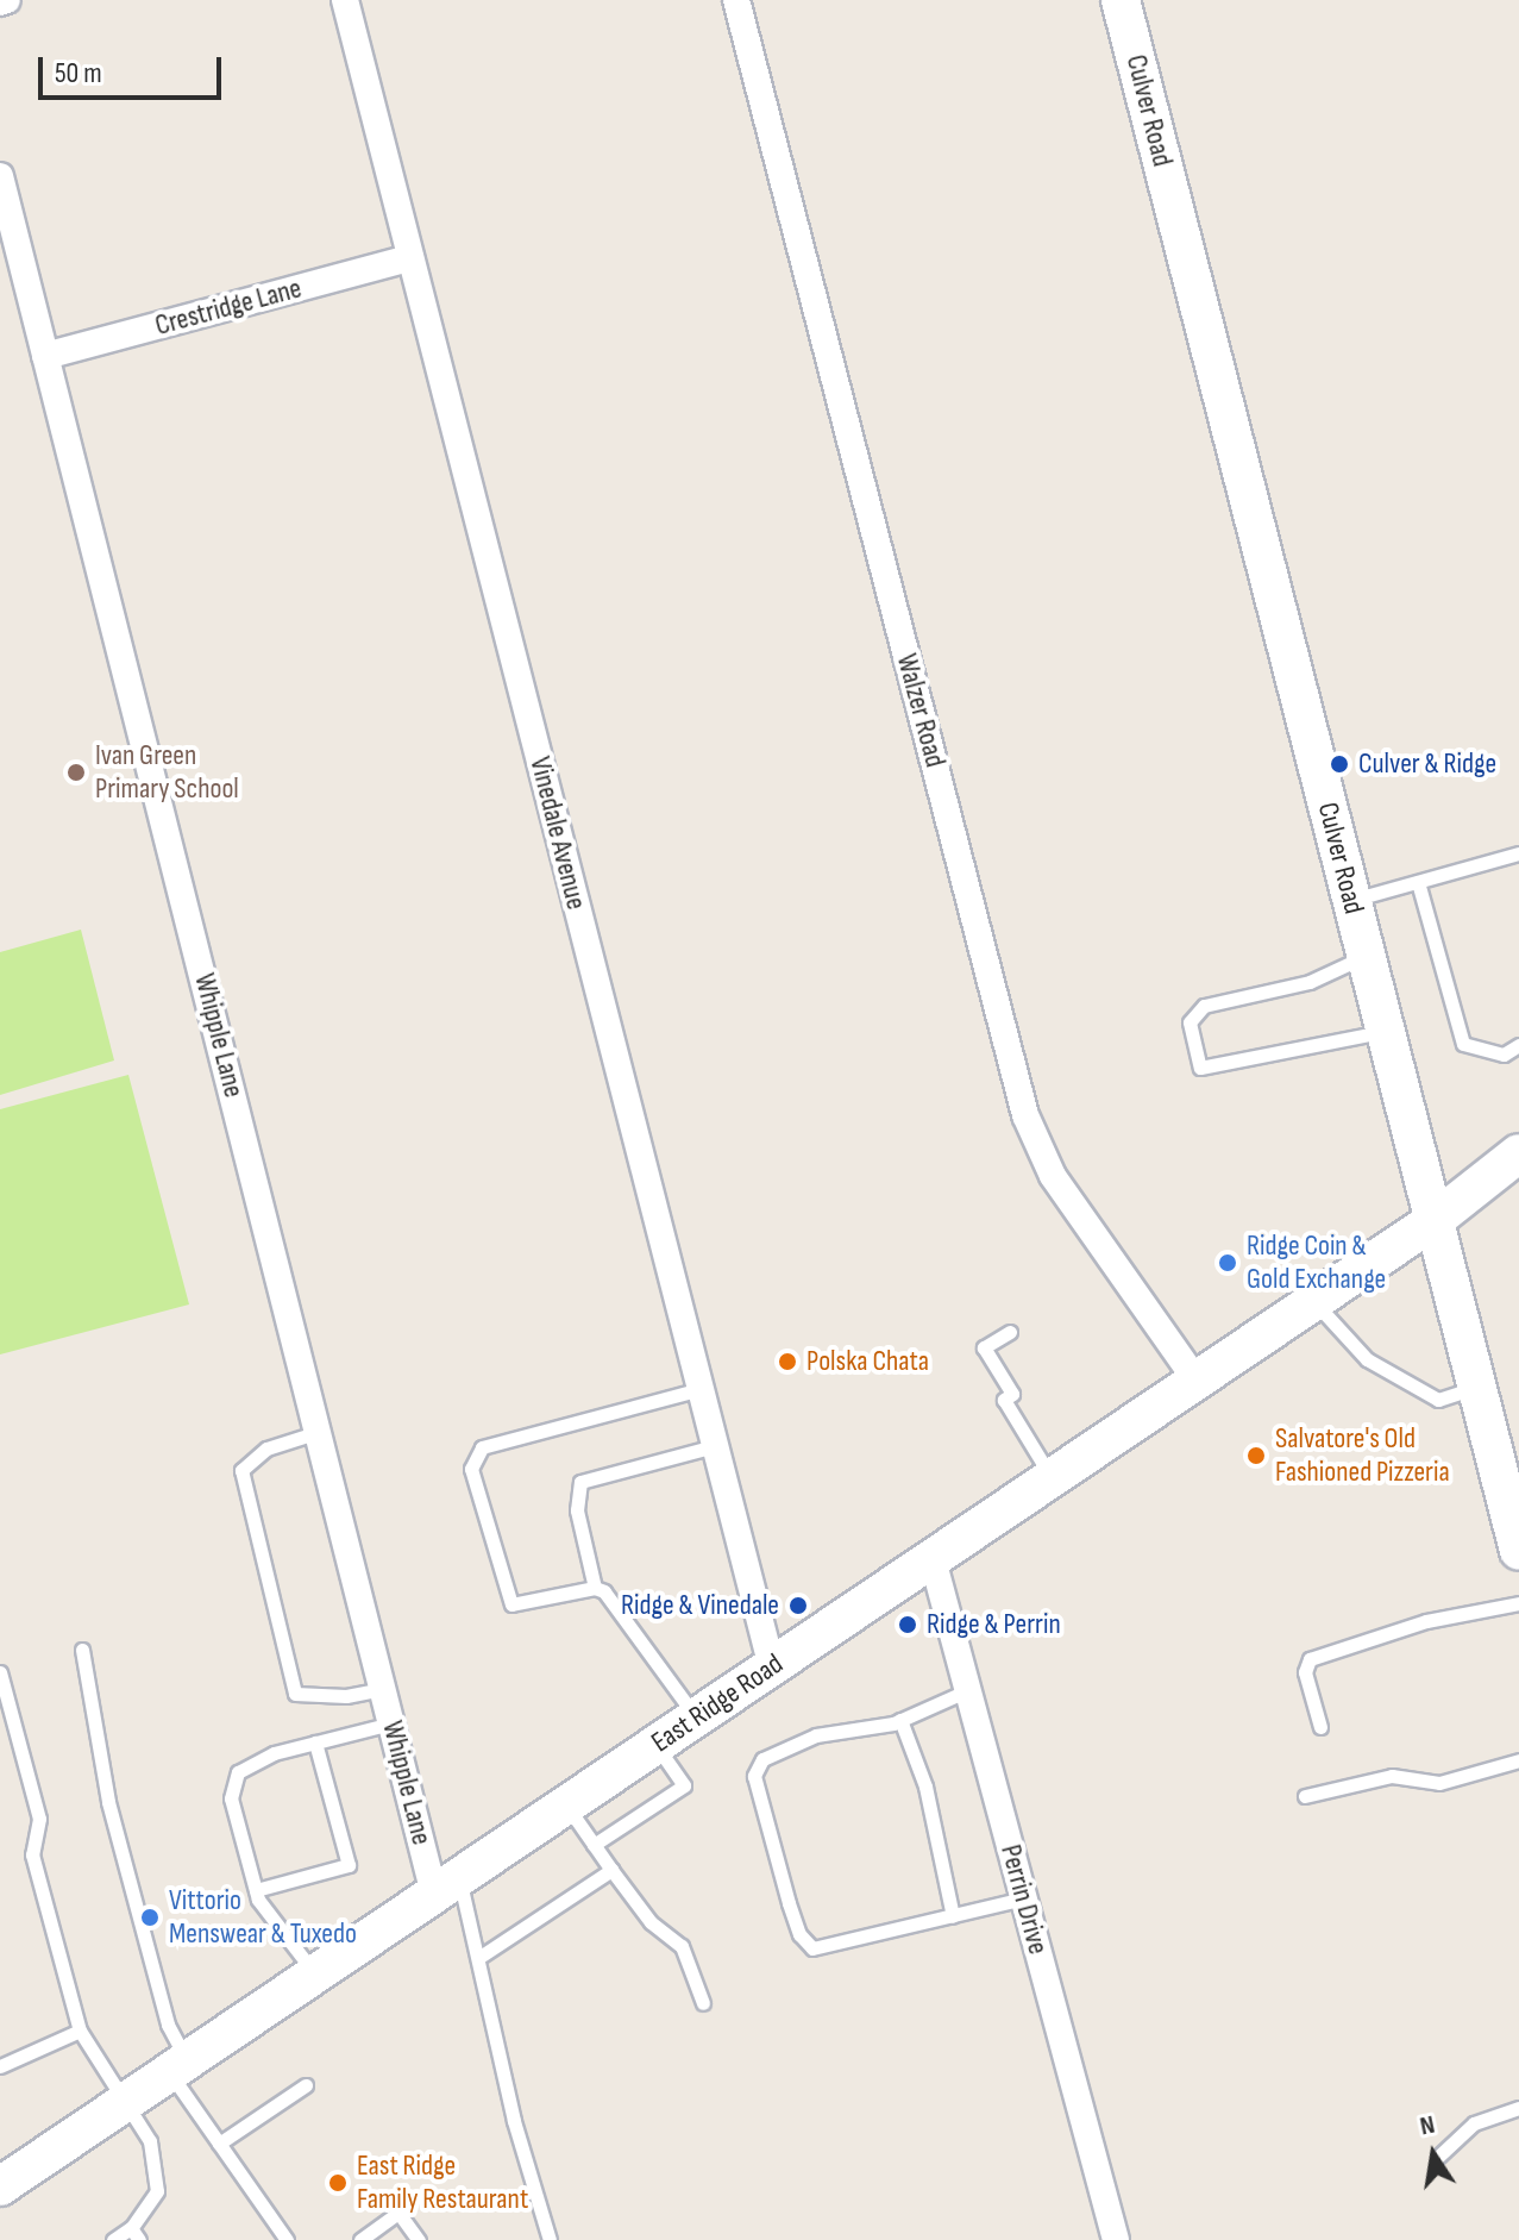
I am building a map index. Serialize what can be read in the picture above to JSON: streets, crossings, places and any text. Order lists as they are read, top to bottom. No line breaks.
{"streets":{"main road":["Culver Road","East Ridge Road"],"street":["Crestridge Lane","Walzer Road","Vinedale Avenue","Whipple Lane","Perrin Drive"]},"crossings":[["Culver Road","East Ridge Road"],["Crestridge Lane","Vinedale Avenue"],["Crestridge Lane","Whipple Lane"],["Walzer Road","East Ridge Road"],["Vinedale Avenue","East Ridge Road"],["Whipple Lane","East Ridge Road"],["East Ridge Road","Perrin Drive"]],"places":["Culver & Ridge","Ivan Green Primary School","Ridge Coin & Gold Exchange","Polska Chata","Salvatore's Old Fashioned Pizzeria","Ridge & Vinedale","Ridge & Perrin","Vittorio Menswear & Tuxedo","East Ridge Family Restaurant"],"scale_bar":"50 m","north":"top"}
